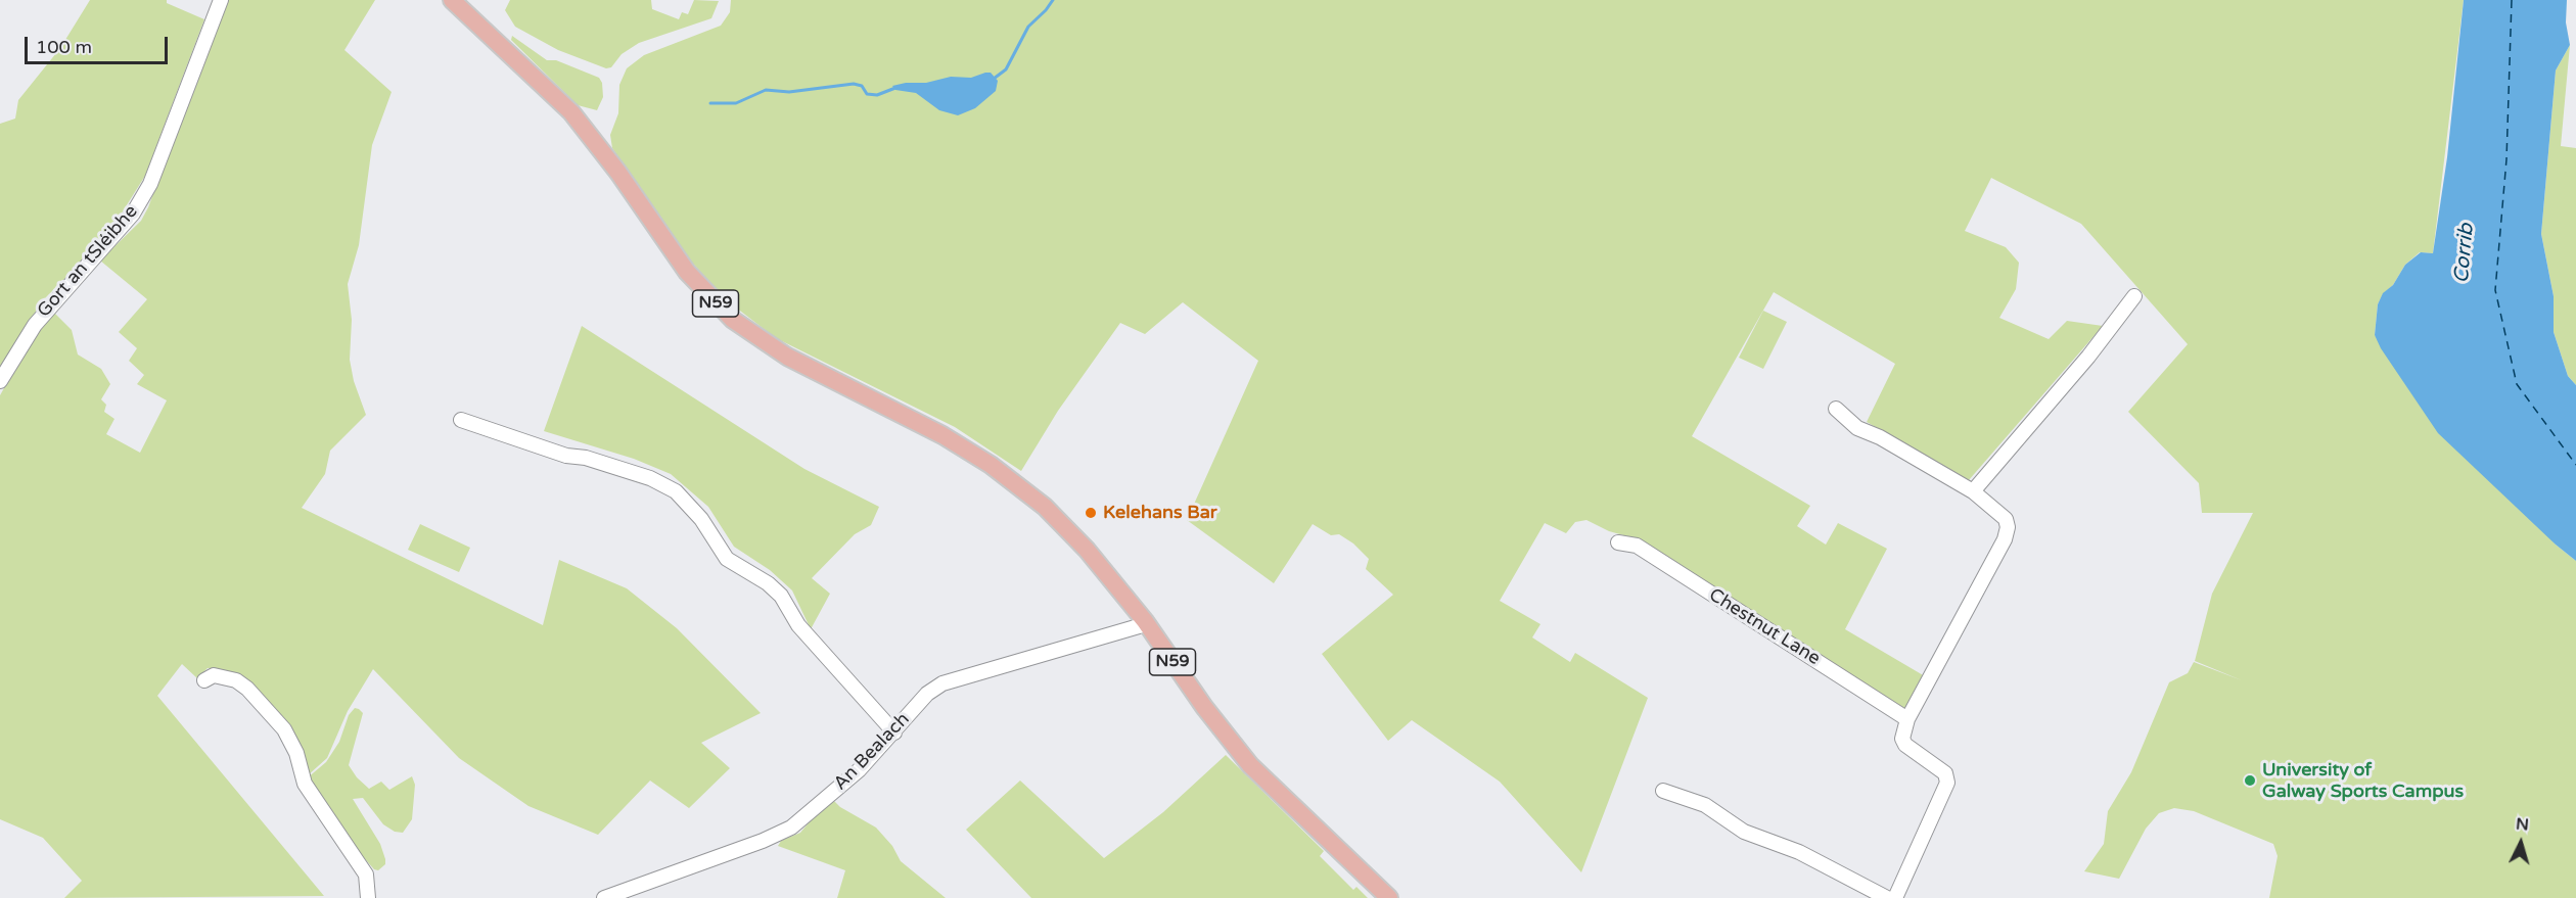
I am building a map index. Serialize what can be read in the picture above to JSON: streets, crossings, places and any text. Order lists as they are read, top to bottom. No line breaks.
{"streets":{"main road":["N59"],"street":["Gort an tSléibhe","Chestnut Lane","An Bealach"]},"crossings":[["N59","An Bealach"]],"water":["Corrib"],"places":["Kelehans Bar","University of Galway Sports Campus"],"scale_bar":"100 m","north":"top"}
